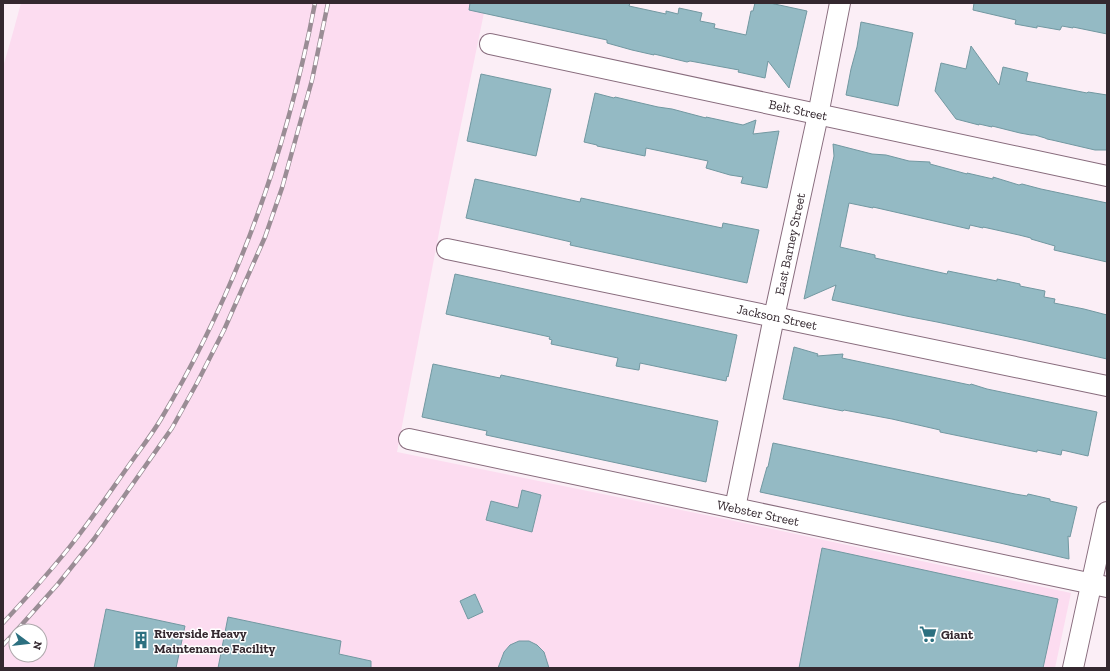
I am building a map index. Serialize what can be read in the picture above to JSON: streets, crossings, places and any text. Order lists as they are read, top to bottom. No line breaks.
{"streets":{"street":["Belt Street","East Barney Street","Jackson Street","Webster Street"]},"crossings":[["Belt Street","East Barney Street"],["East Barney Street","Jackson Street"],["East Barney Street","Webster Street"]],"places":{"supermarket":["Giant"],"building":["Riverside Heavy Maintenance Facility"]},"north":"right"}
